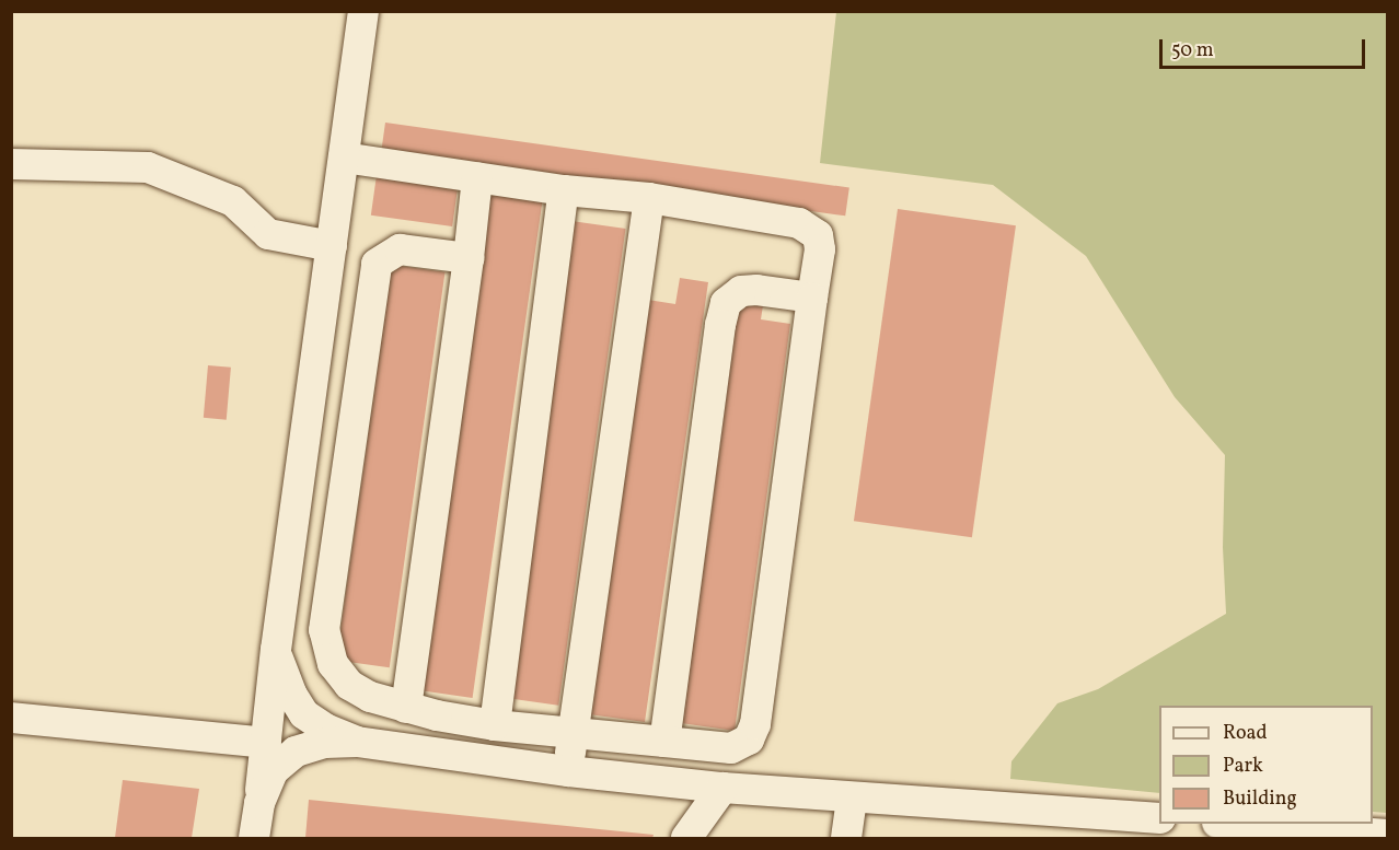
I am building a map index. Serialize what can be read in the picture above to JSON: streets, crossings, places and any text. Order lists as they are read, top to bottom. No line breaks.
{"legend":["Road","Park","Building"],"scale_bar":"50 m"}
